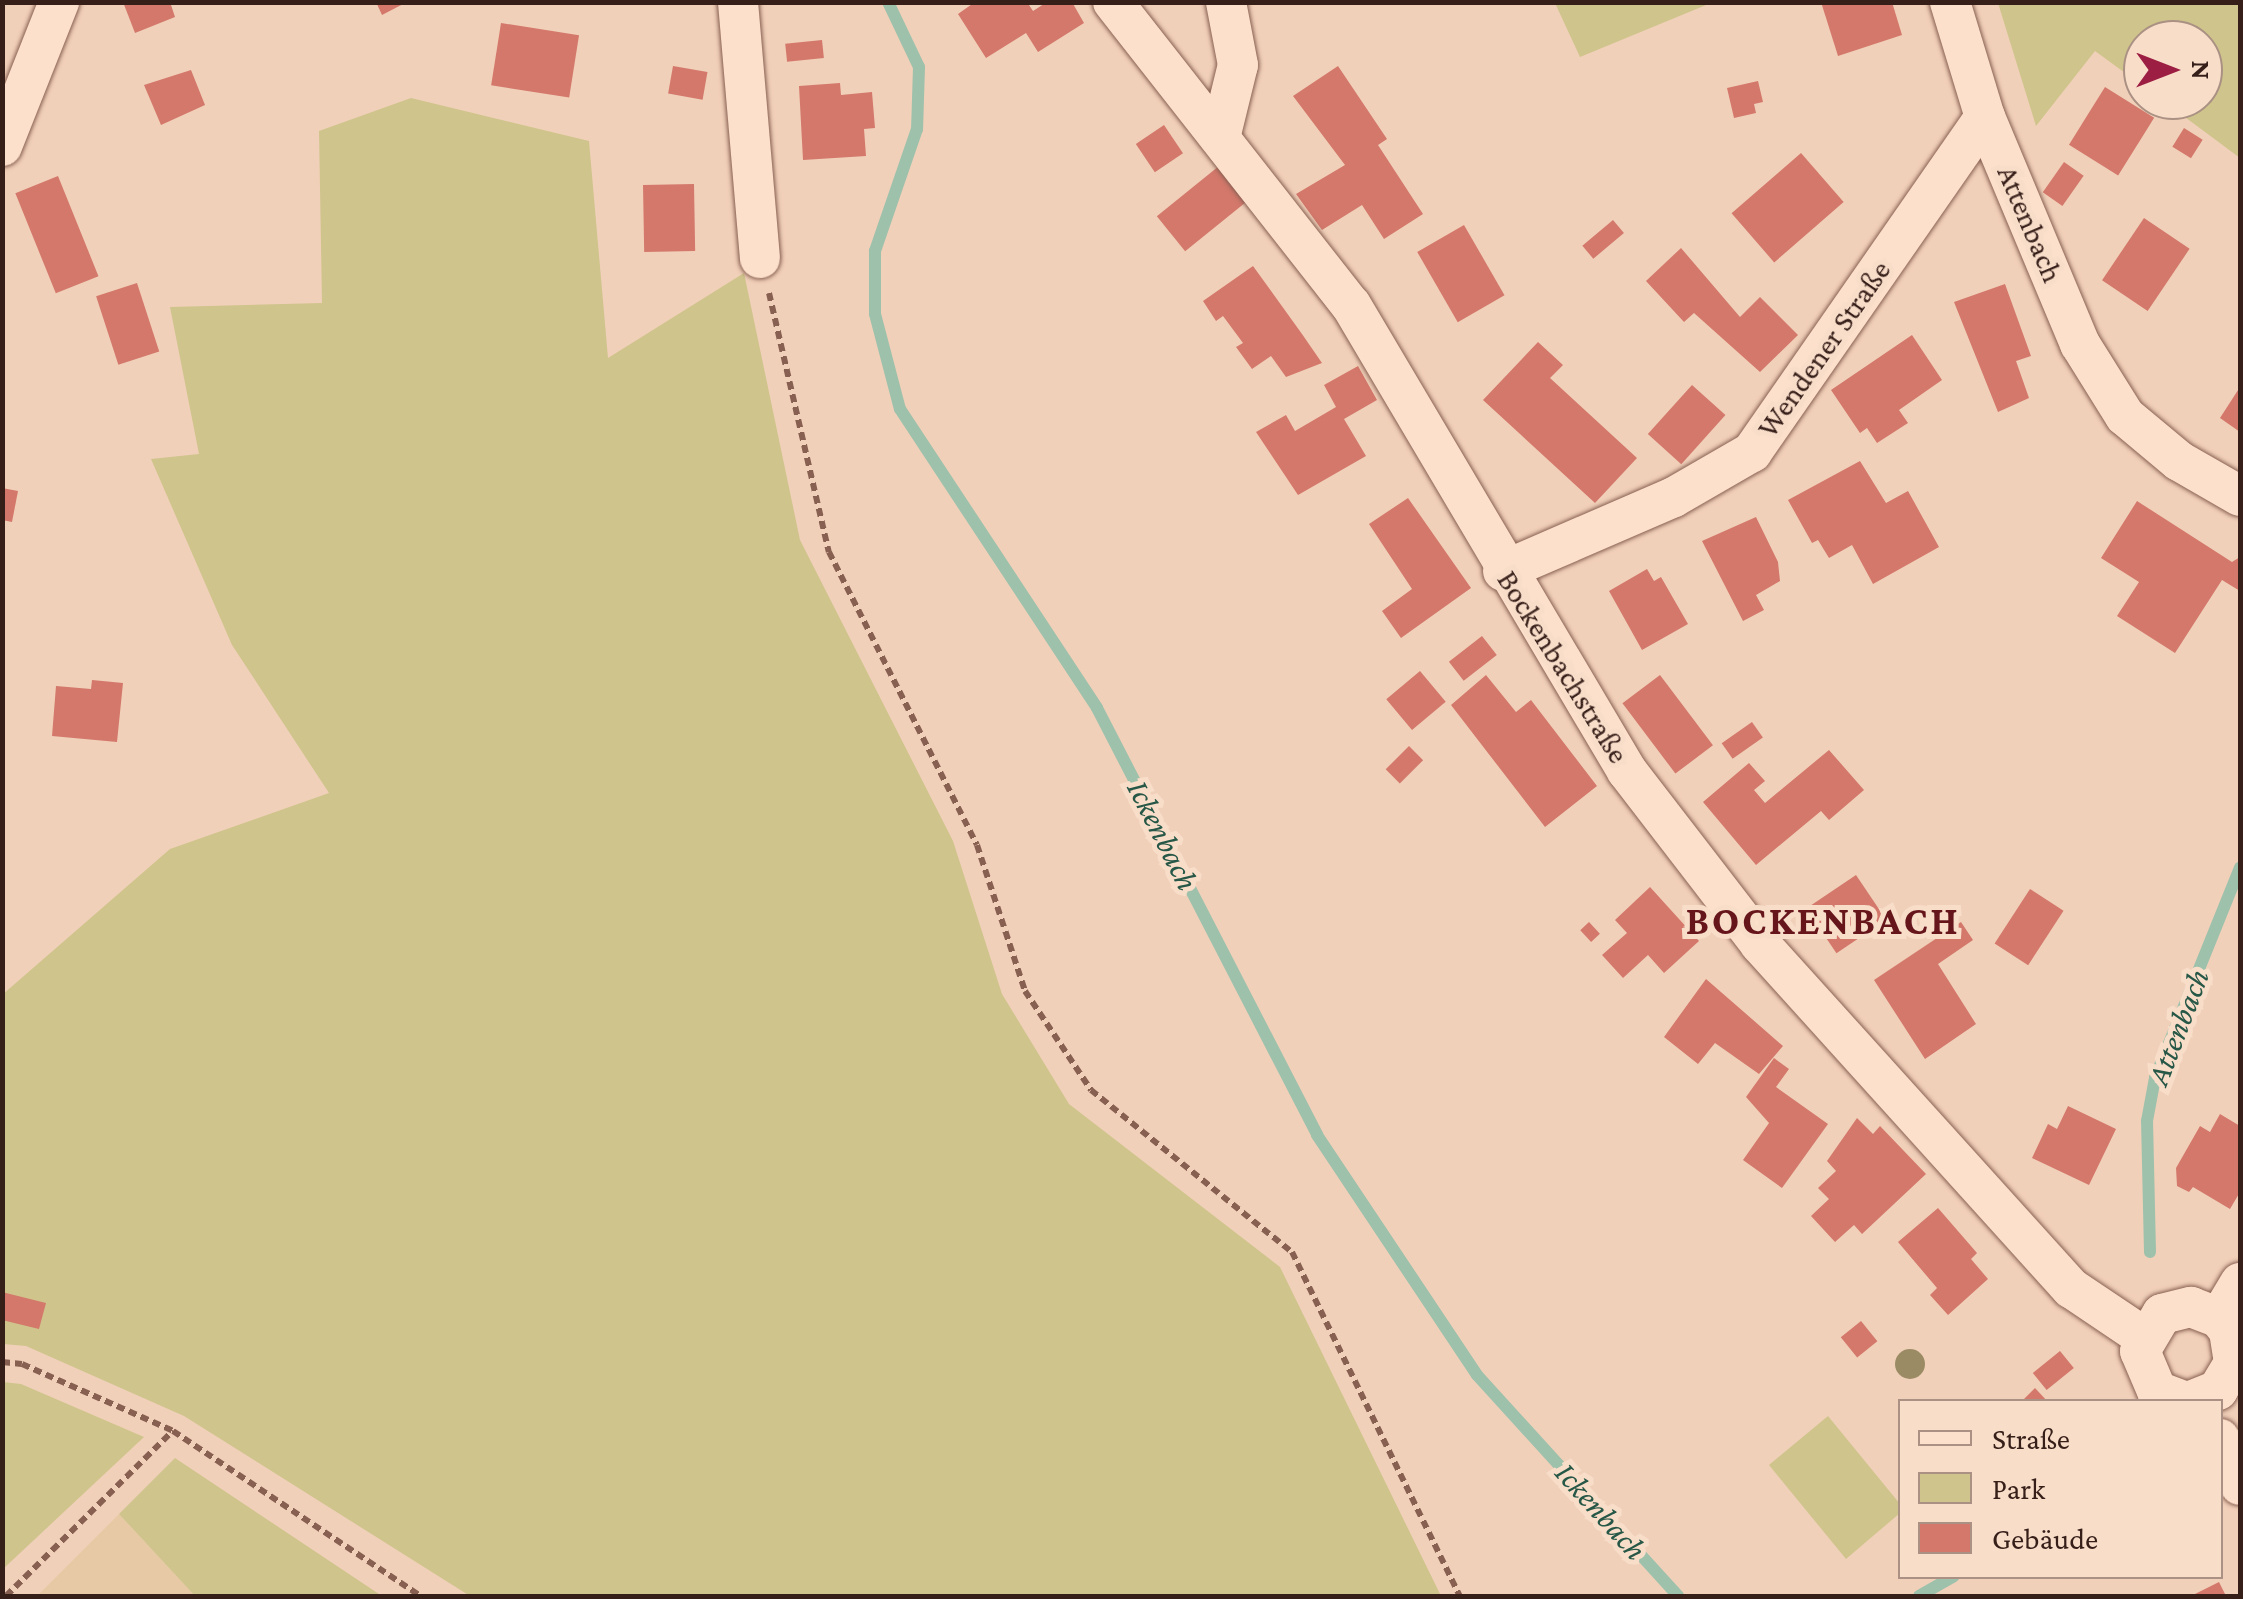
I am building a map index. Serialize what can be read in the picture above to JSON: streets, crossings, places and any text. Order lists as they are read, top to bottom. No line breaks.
{"streets":{"street":["Attenbach","Wendener Straße","Bockenbachstraße"]},"crossings":[["Attenbach","Wendener Straße"],["Wendener Straße","Bockenbachstraße"]],"districts":["BOCKENBACH"],"water":["Ickenbach","Attenbach"],"legend":["Straße","Park","Gebäude"],"north":"right"}
